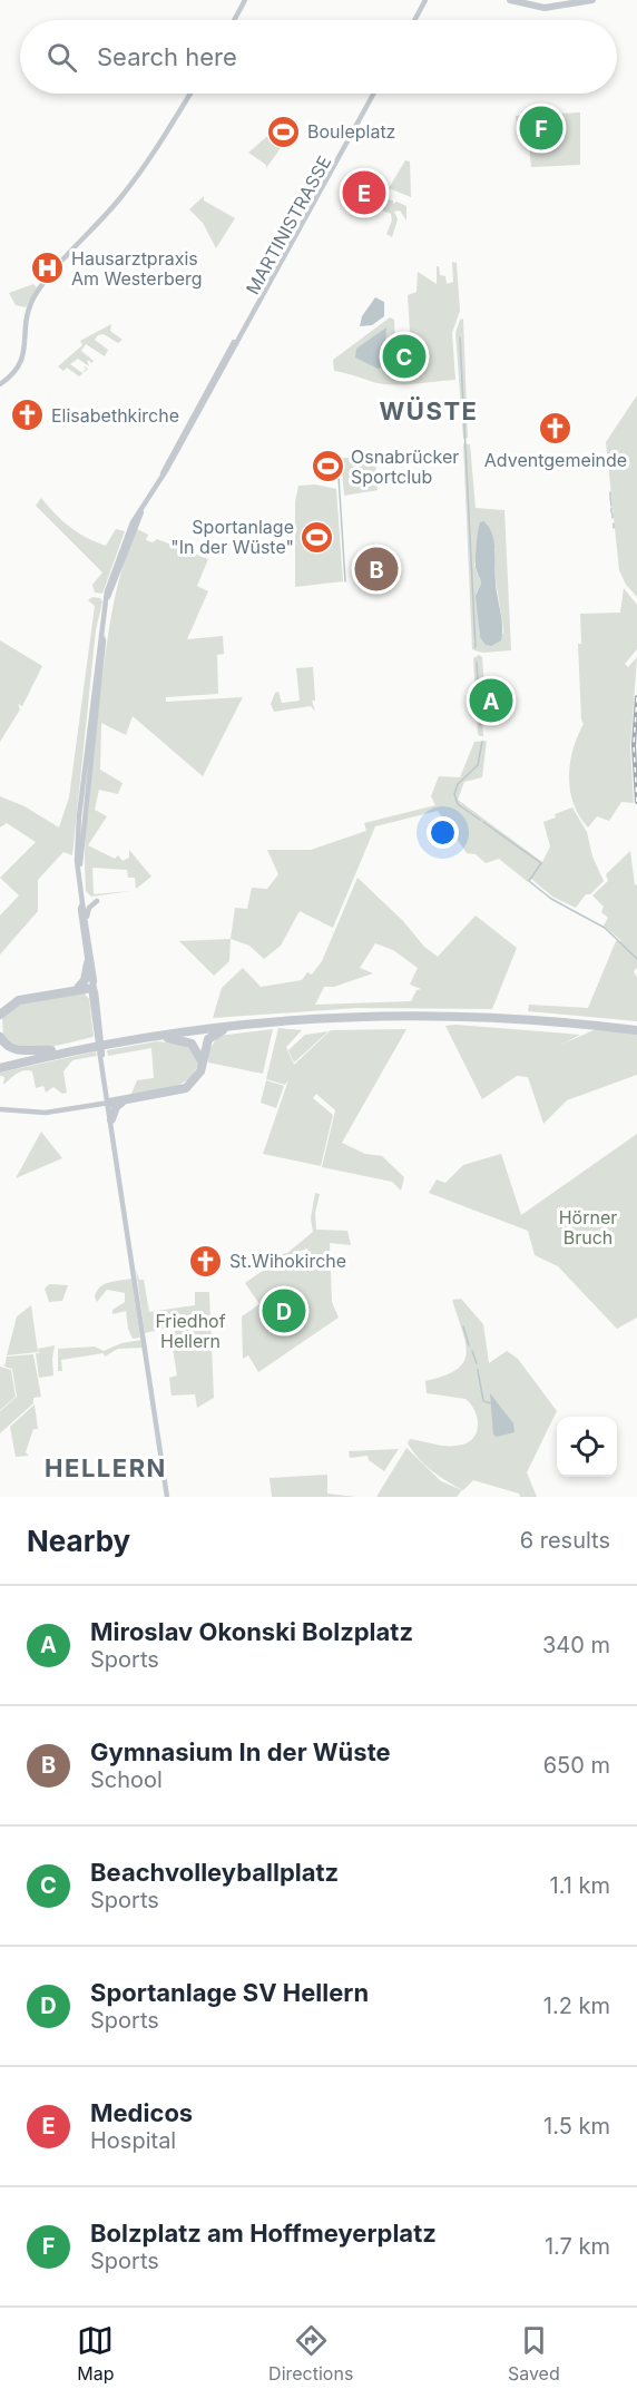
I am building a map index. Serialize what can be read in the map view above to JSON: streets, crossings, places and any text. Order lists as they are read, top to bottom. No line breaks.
{"streets":{"main road":["MARTINISTRASSE"]},"districts":["WÜSTE","HELLERN"],"parks":["Hörner Bruch","Friedhof Hellern"],"places":{"sports":["Bouleplatz","Osnabrücker Sportclub","Sportanlage \"In der Wüste\""],"hospital":["Hausarztpraxis Am Westerberg"],"church":["Elisabethkirche","Adventgemeinde","St.Wihokirche"]},"page":{"search":"Search here","pins":["F","E","C","B","A","D"],"heading":["Nearby","6 results"],"list":[{"mark":"A","name":"Miroslav Okonski Bolzplatz","note":"Sports","value":"340 m"},{"mark":"B","name":"Gymnasium In der Wüste","note":"School","value":"650 m"},{"mark":"C","name":"Beachvolleyballplatz","note":"Sports","value":"1.1 km"},{"mark":"D","name":"Sportanlage SV Hellern","note":"Sports","value":"1.2 km"},{"mark":"E","name":"Medicos","note":"Hospital","value":"1.5 km"},{"mark":"F","name":"Bolzplatz am Hoffmeyerplatz","note":"Sports","value":"1.7 km"}],"nav":["Map","Directions","Saved"]}}
